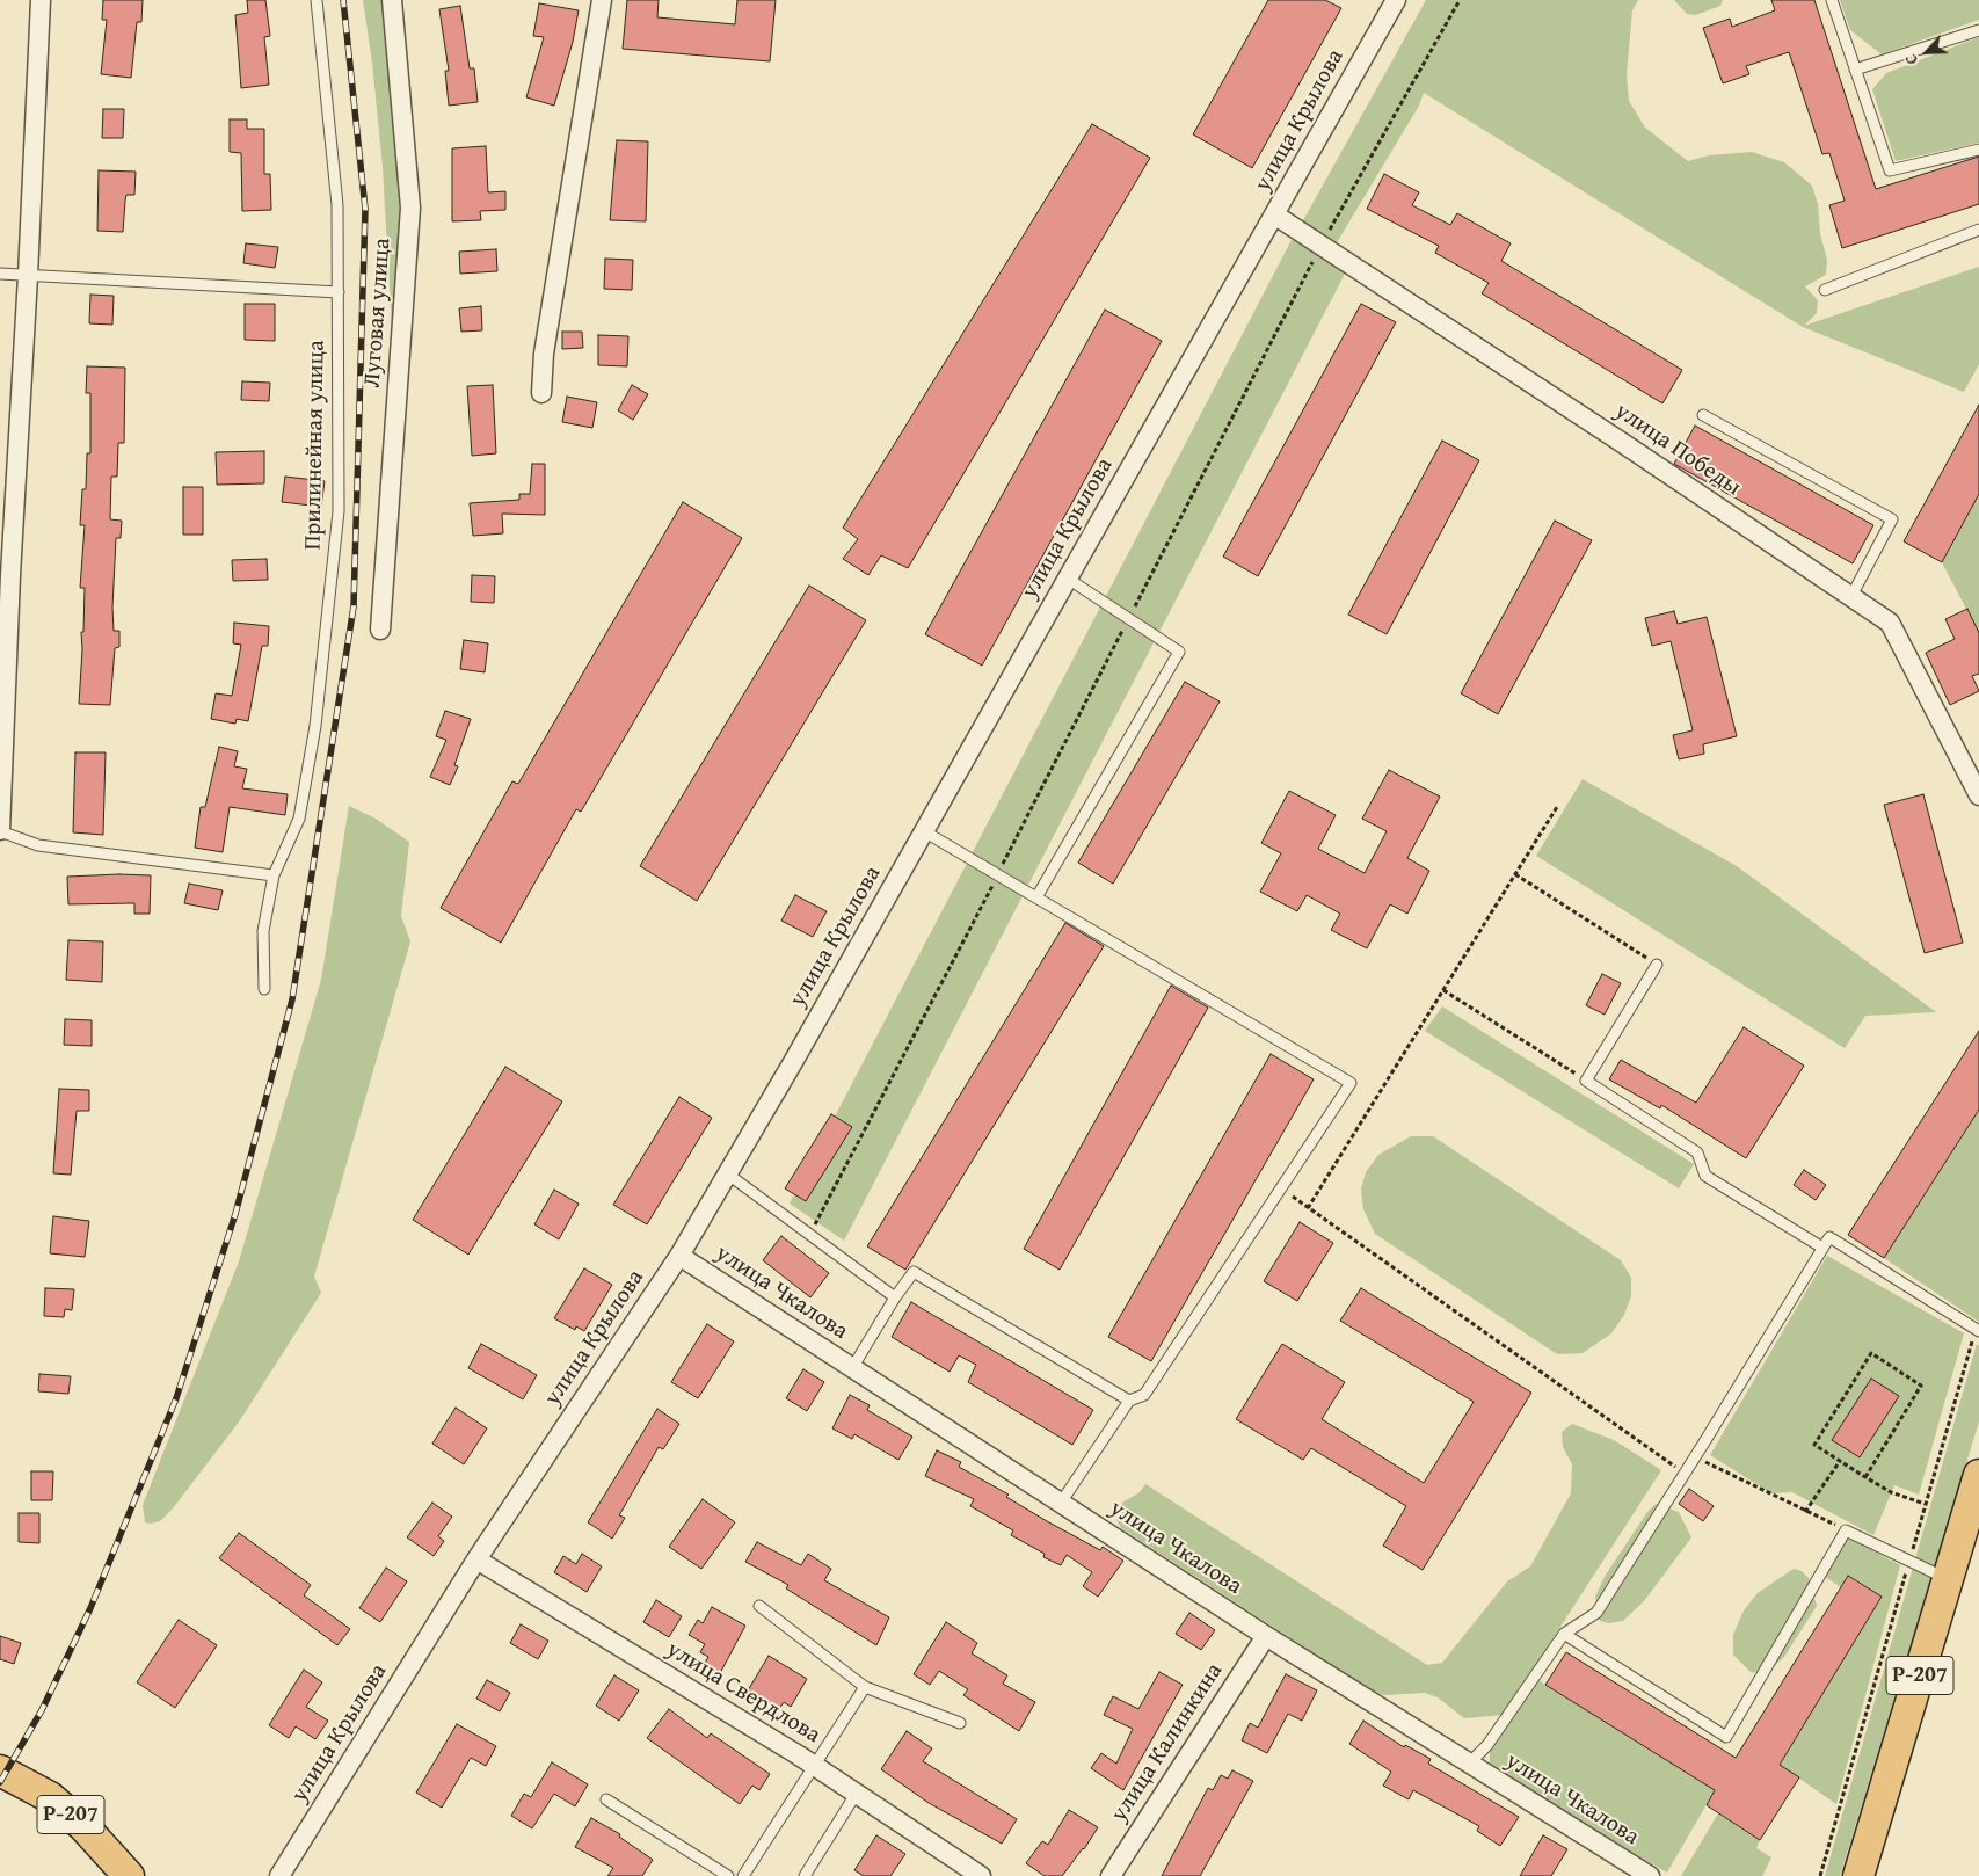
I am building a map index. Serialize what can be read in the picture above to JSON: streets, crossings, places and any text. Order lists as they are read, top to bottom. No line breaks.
{"streets":{"main road":["Р-207"],"street":["улица Крылова","Луговая улица","улица Победы","улица Чкалова","улица Свердлова","улица Калинкина"],"lane":["Прилинейная улица"]},"crossings":[["улица Крылова","улица Победы"],["улица Крылова","улица Чкалова"],["улица Крылова","улица Свердлова"],["улица Чкалова","улица Калинкина"]],"north":"bottom left"}
